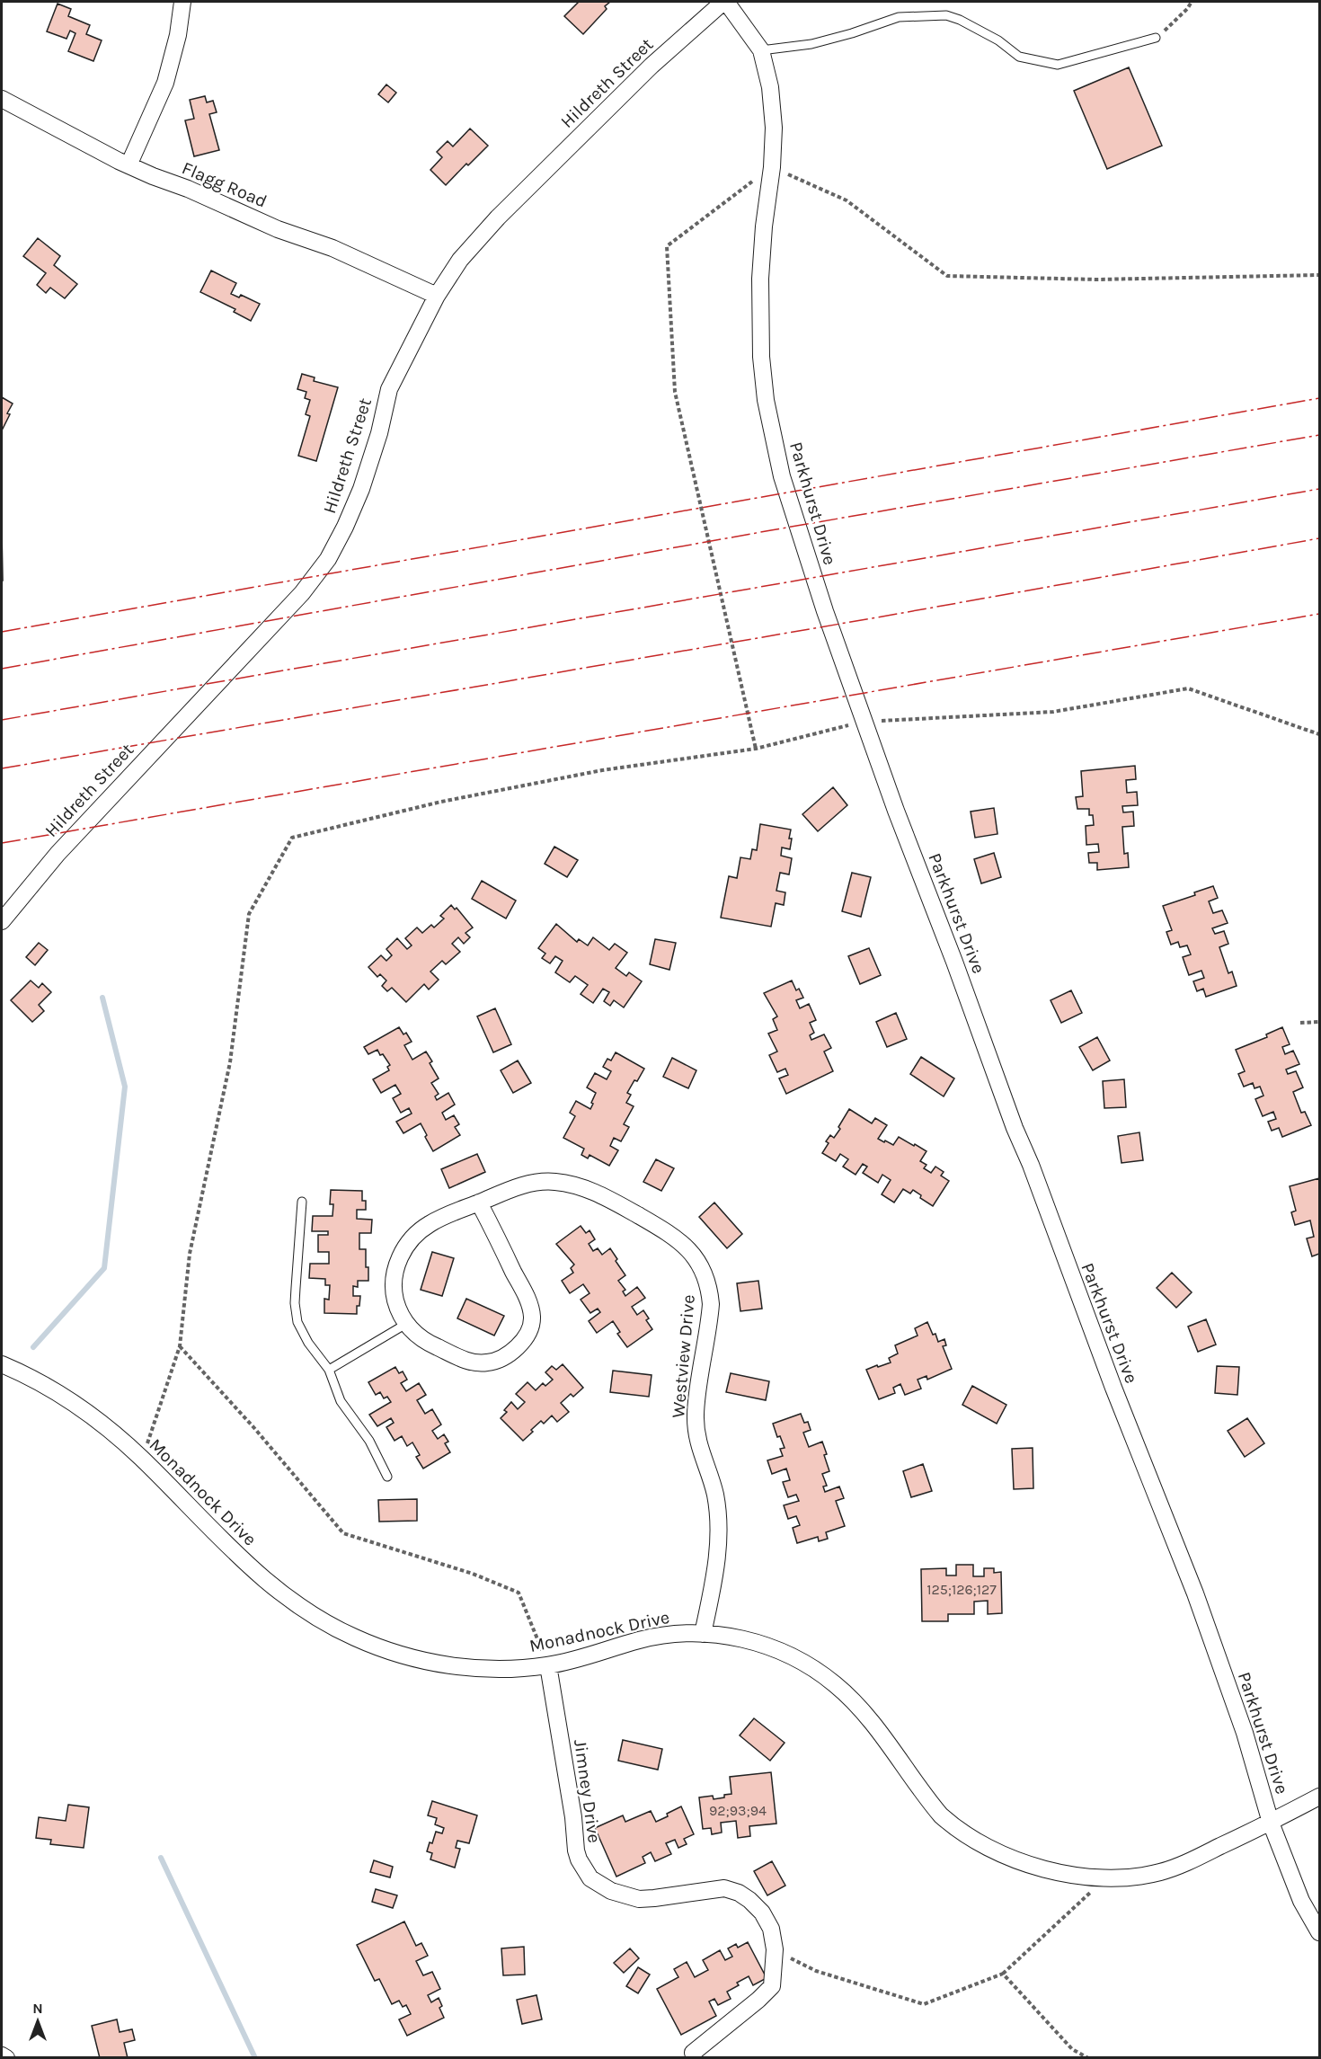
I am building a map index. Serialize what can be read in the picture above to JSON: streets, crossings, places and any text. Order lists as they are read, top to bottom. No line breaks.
{"streets":{"street":["Hildreth Street","Flagg Road","Parkhurst Drive","Westview Drive","Monadnock Drive","Jimney Drive"]},"crossings":[["Hildreth Street","Flagg Road"],["Hildreth Street","Parkhurst Drive"],["Parkhurst Drive","Monadnock Drive"],["Westview Drive","Monadnock Drive"],["Monadnock Drive","Jimney Drive"]],"house_numbers":["125;126;127","92;93;94"],"north":"top"}
